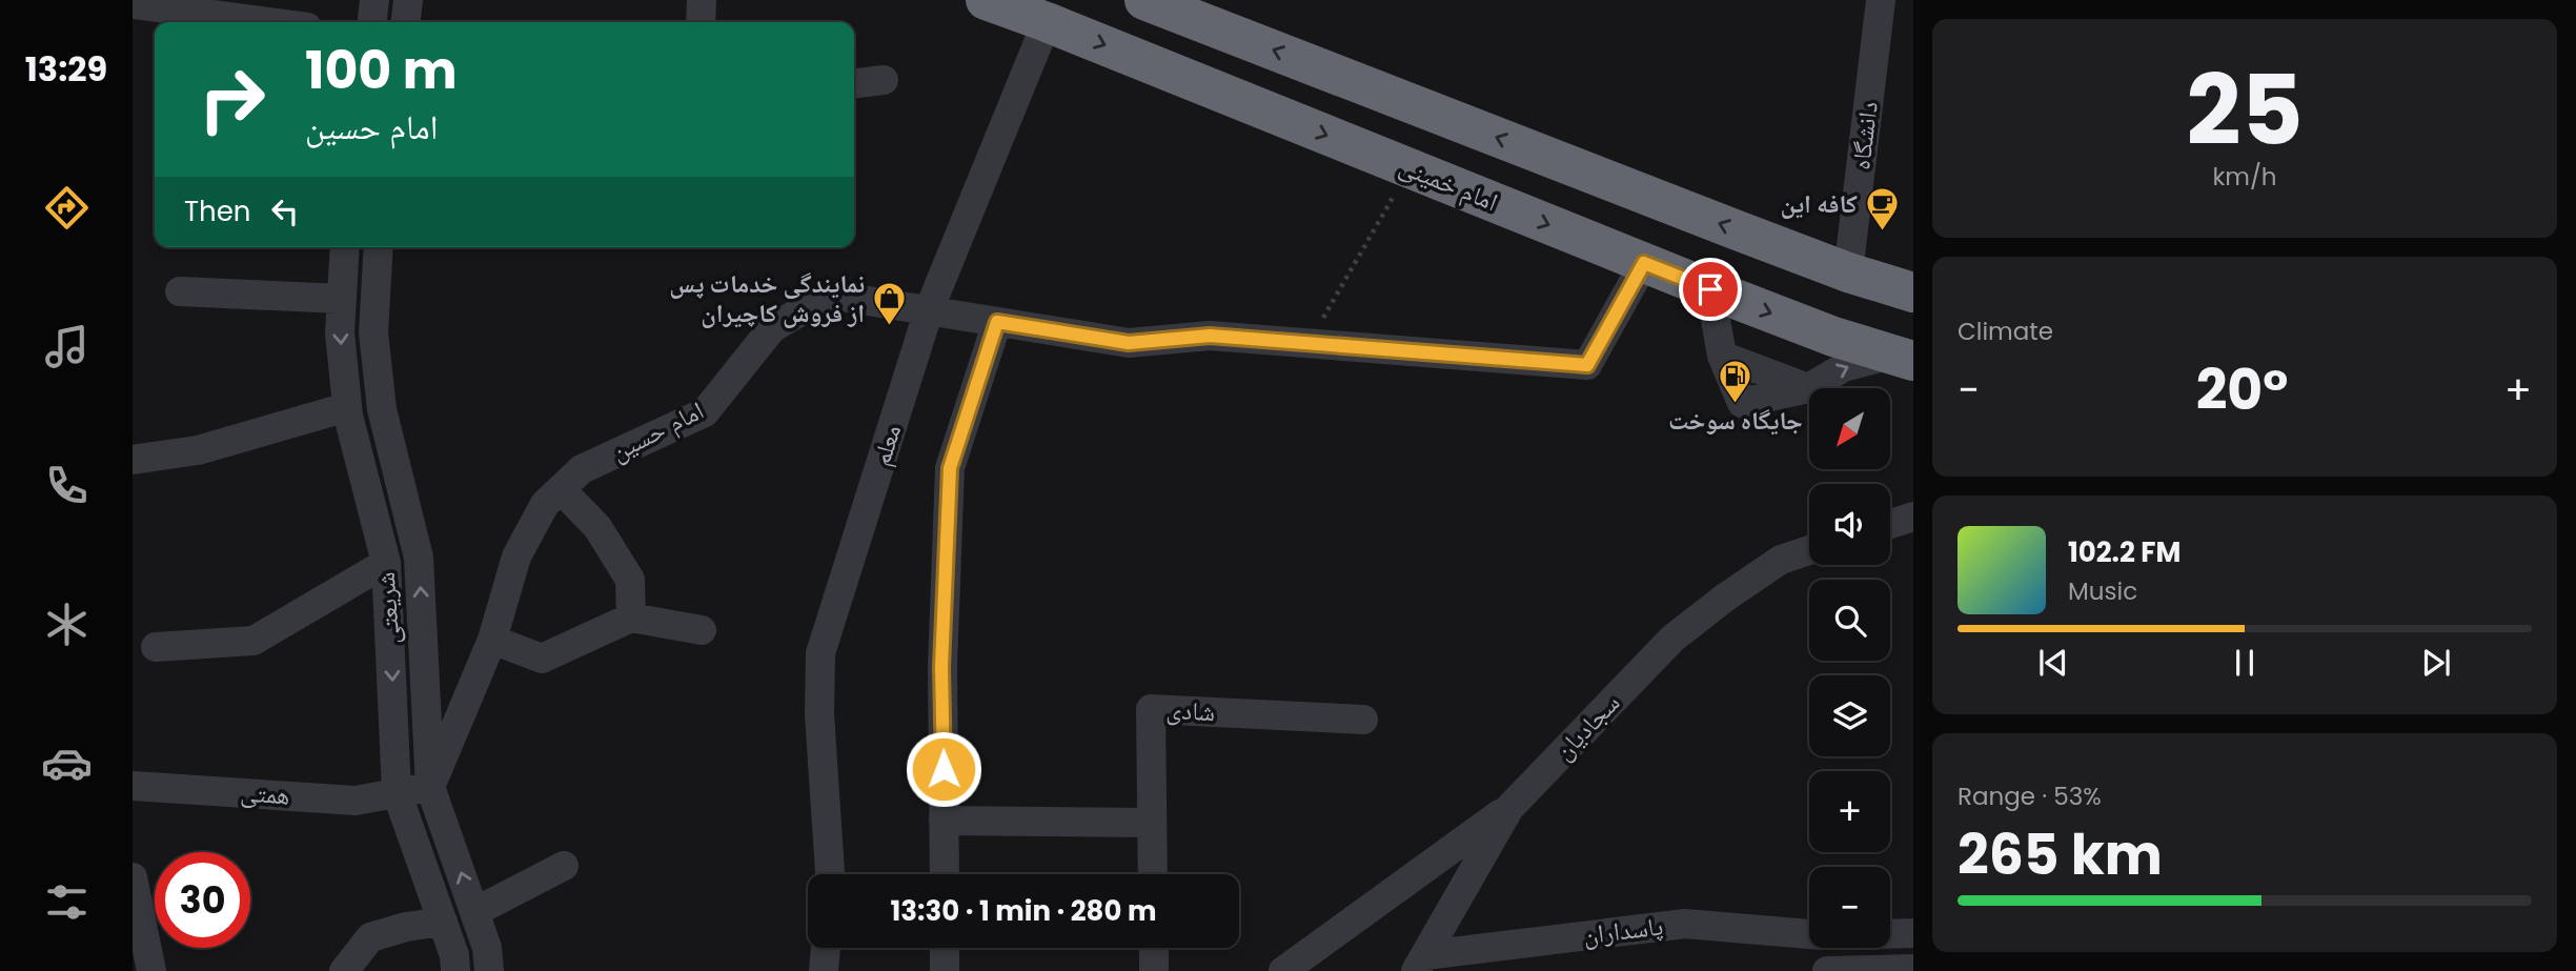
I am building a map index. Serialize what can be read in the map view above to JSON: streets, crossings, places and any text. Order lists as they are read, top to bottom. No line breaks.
{"streets":{"highway":["امام خمینی"],"street":["دانشگاه","امام حسین","معلم","شریعتی","شادی","سجادیان","همتی","پاسداران"]},"crossings":[["امام خمینی","امام حسین"],["امام خمینی","معلم"],["امام حسین","معلم"],["امام حسین","شریعتی"],["امام حسین","همتی"],["شریعتی","همتی"],["سجادیان","پاسداران"]],"places":{"cafe":["کافه این"],"shop":["نمایندگی خدمات پس از فروش کاچیران"],"fuel station":["جایگاه سوخت"]},"north":"bottom left","page":{"tabs":"13:29","tile":[["25","km/h"],"Climate",["Range · 53%","265 km"]],"turn":["100 m","امام حسین"],"then":"Then","heat":["−","20°","+"],"map_buttons":["+","−"],"song":["102.2 FM","Music"],"limit":"30","trip":"13:30 · 1 min · 280 m"}}
